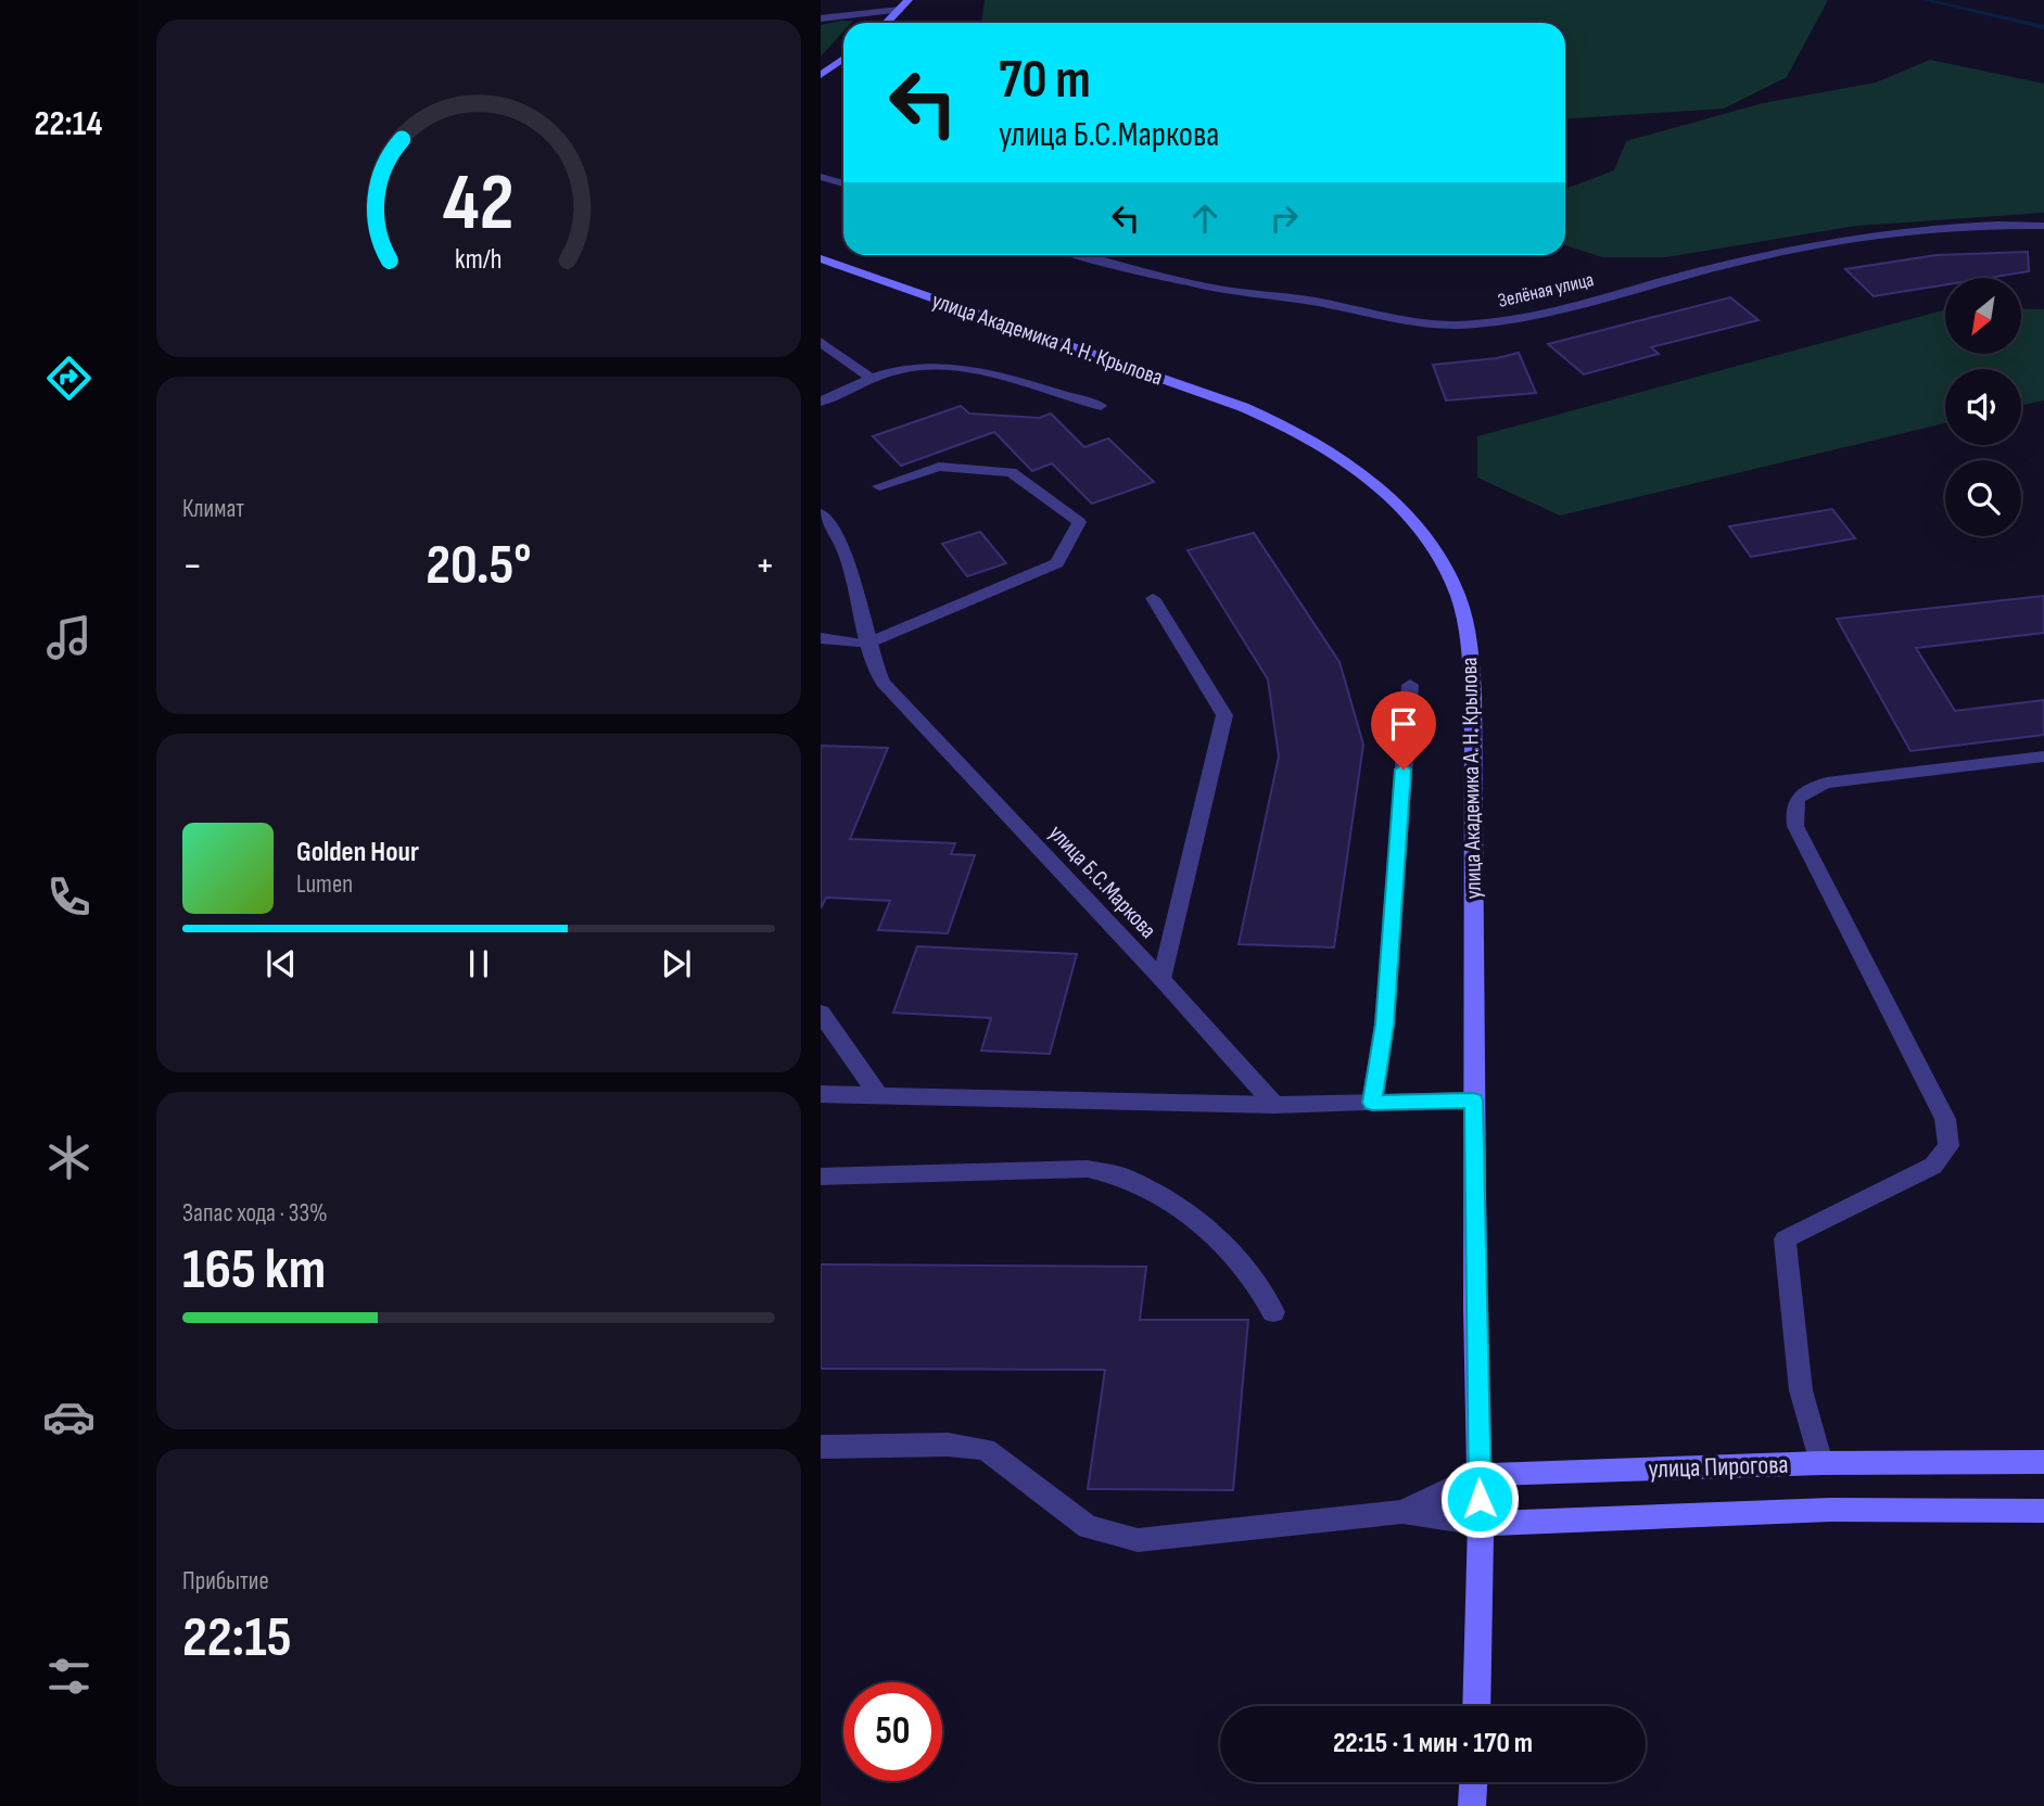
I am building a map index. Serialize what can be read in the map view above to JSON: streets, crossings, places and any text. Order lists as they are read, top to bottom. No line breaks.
{"streets":{"main road":["улица Академика А. Н. Крылова","улица Пирогова"],"street":["Зелёная улица","улица Б.С.Маркова"]},"crossings":[["улица Академика А. Н. Крылова","улица Пирогова"]],"north":"bottom left","page":{"tabs":"22:14","turn":["70 m","улица Б.С.Маркова"],"tile":["Климат",["Запас хода · 33%","165 km"],["Прибытие","22:15"]],"heat":["−","20.5°","+"],"song":["Golden Hour","Lumen"],"limit":"50","trip":"22:15 · 1 мин · 170 m","gauge":["42","km/h"]}}
